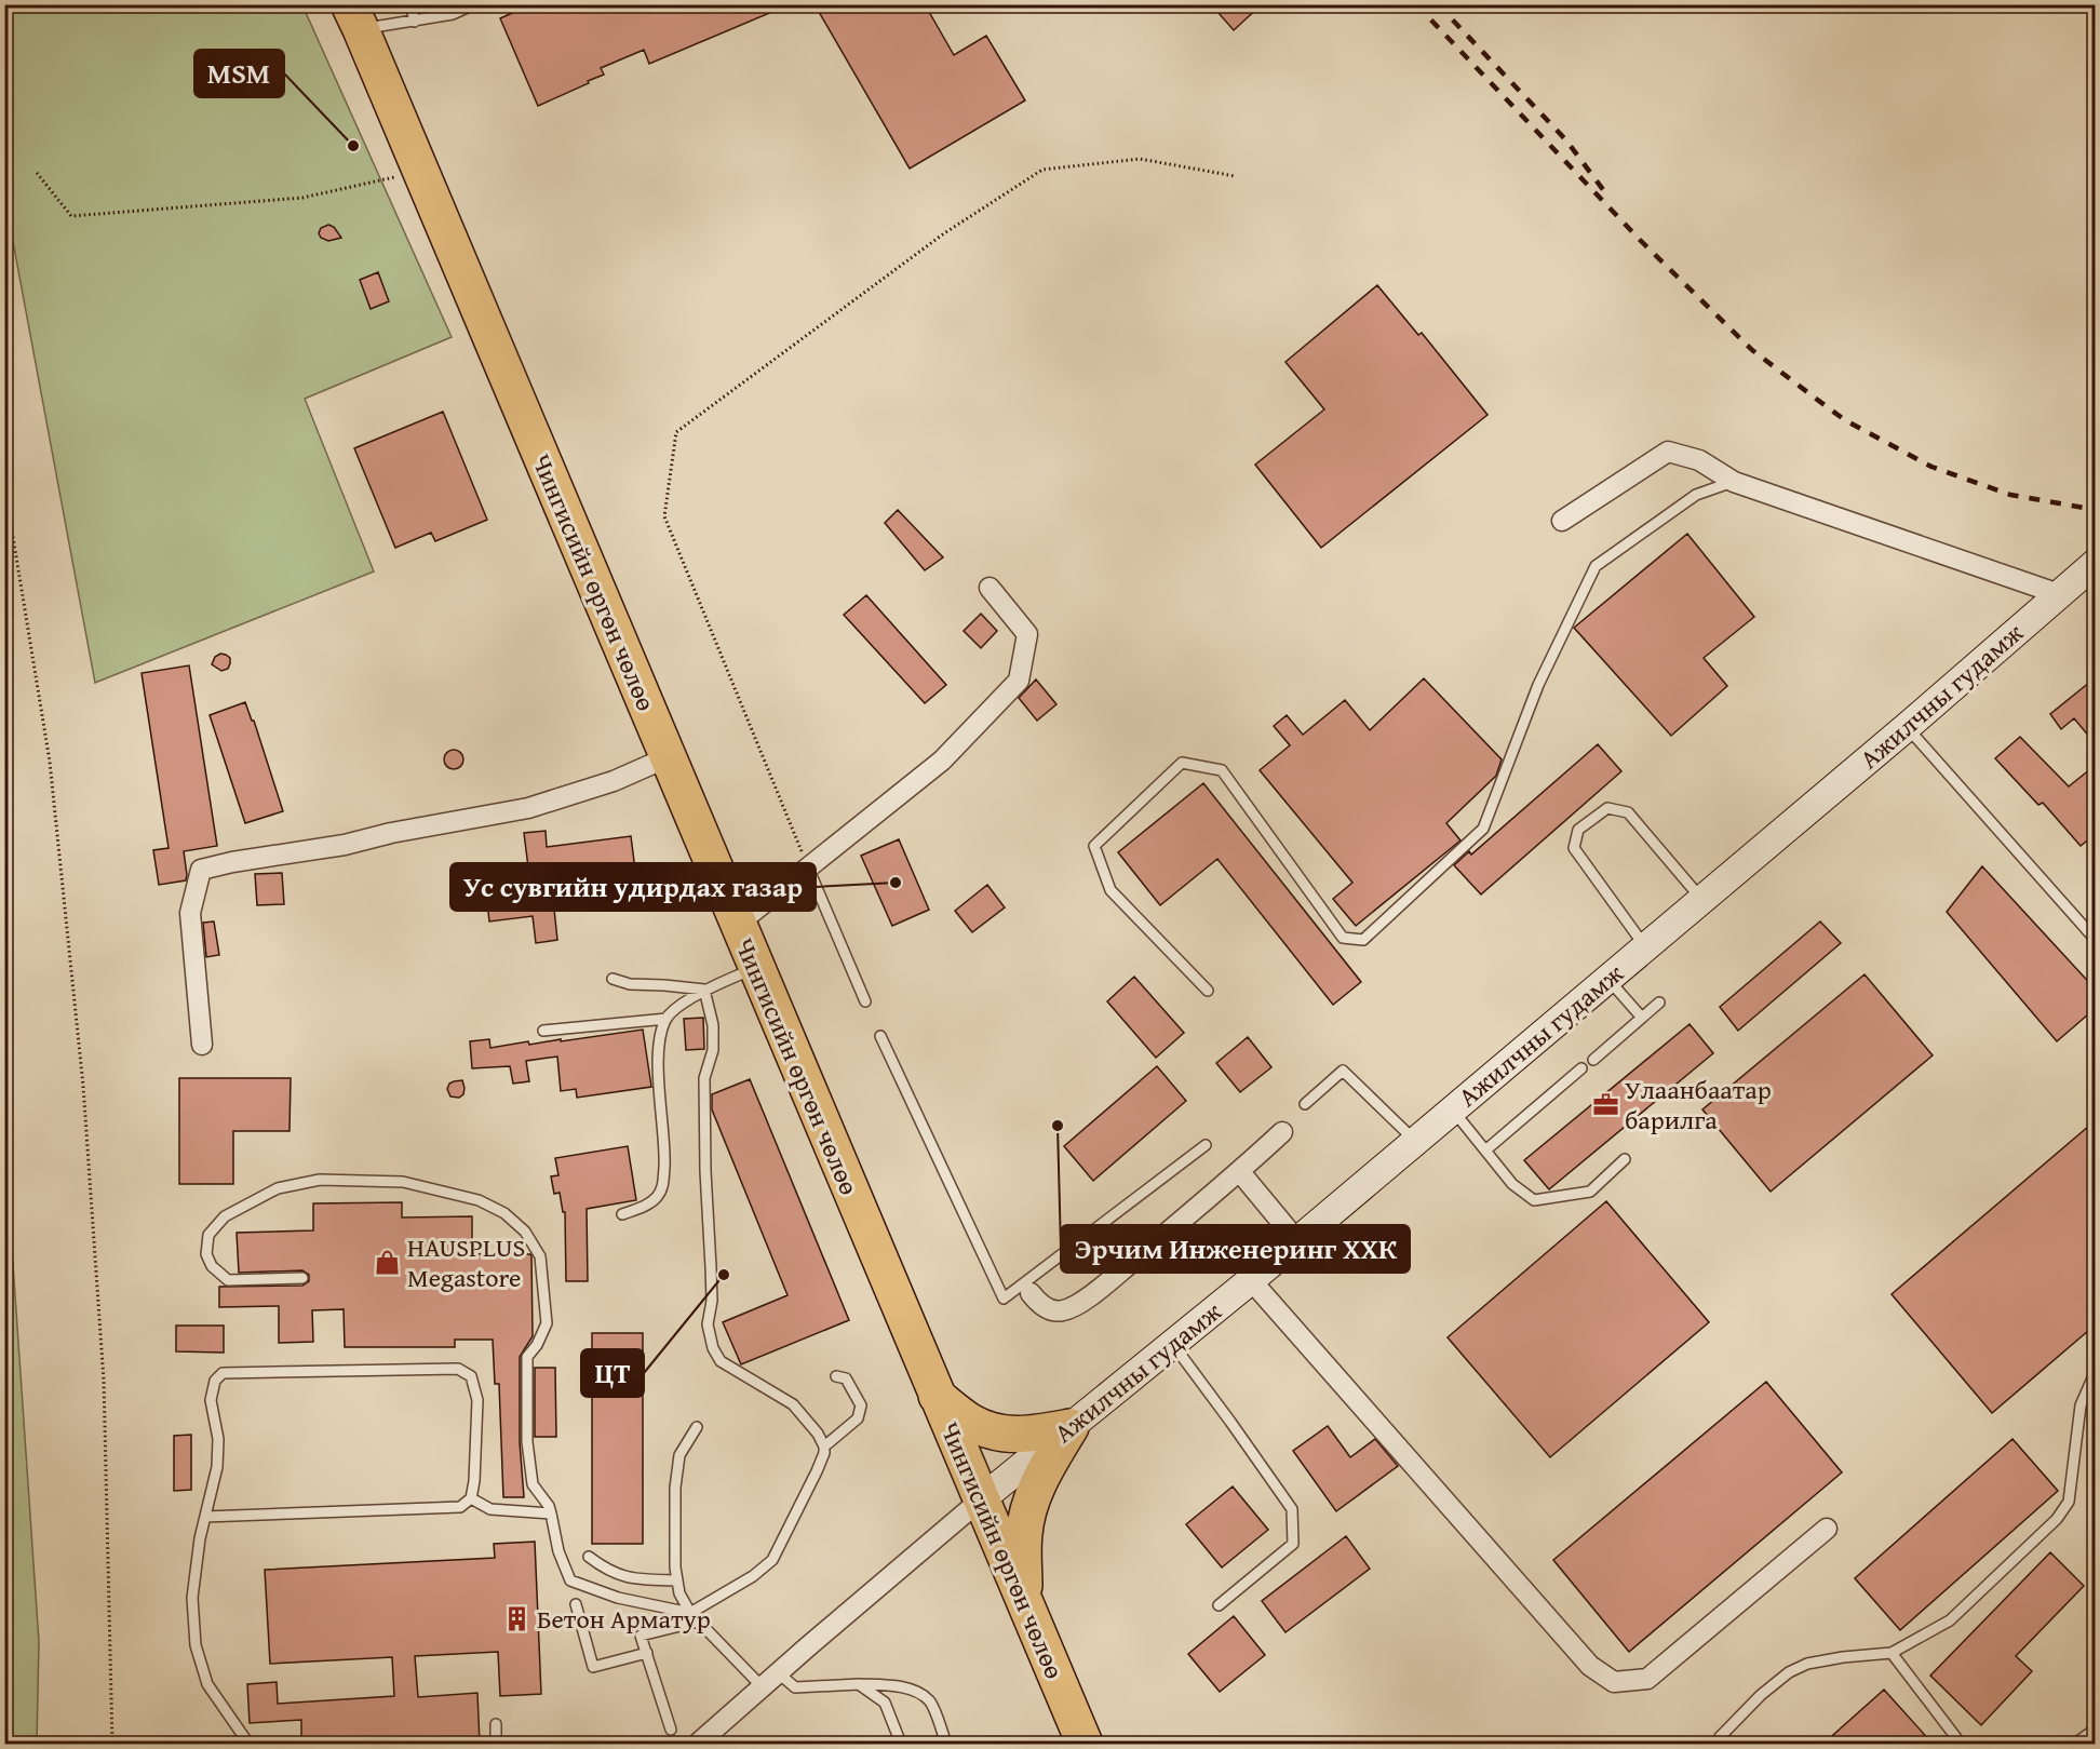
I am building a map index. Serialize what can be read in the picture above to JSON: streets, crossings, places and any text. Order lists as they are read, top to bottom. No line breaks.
{"streets":{"highway":["Чингисийн өргөн чөлөө"],"main road":["Ажилчны гудамж"]},"crossings":[["Чингисийн өргөн чөлөө","Ажилчны гудамж"]],"places":{"other":["MSM","Ус сувгийн удирдах газар","Эрчим Инженеринг ХХК","ЦТ"],"office":["Улаанбаатар барилга"],"shop":["HAUSPLUS Megastore"],"building":["Бетон Арматур"]}}
